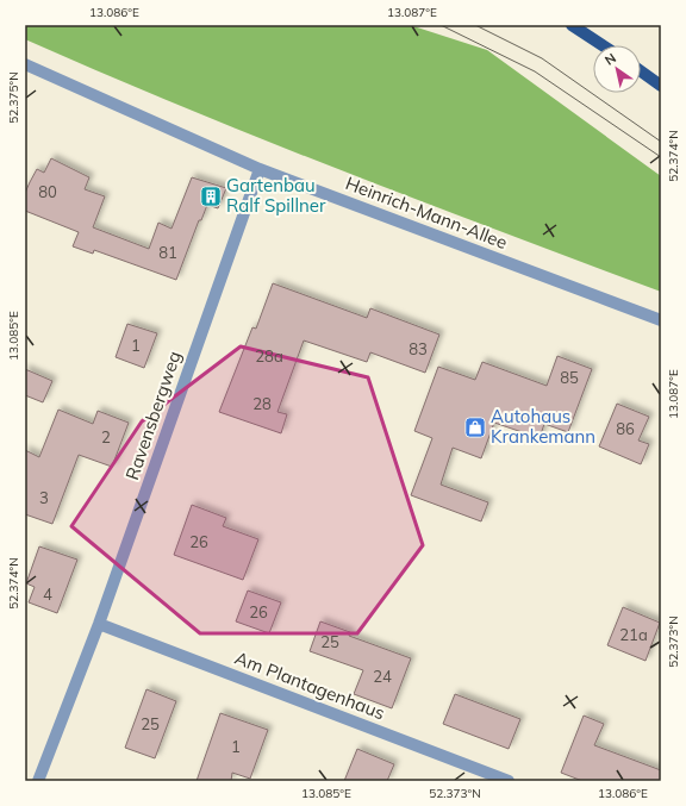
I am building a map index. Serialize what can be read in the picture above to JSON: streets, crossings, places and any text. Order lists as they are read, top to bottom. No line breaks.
{"streets":{"street":["Heinrich-Mann-Allee","Ravensbergweg","Am Plantagenhaus"]},"crossings":[["Heinrich-Mann-Allee","Ravensbergweg"],["Ravensbergweg","Am Plantagenhaus"]],"places":{"building":["Gartenbau Ralf Spillner"],"shop":["Autohaus Krankemann"]},"house_numbers":["80","81","1","83","28a","85","28","86","2","3","26","4","26","21a","25","24","25","1"],"north":"top left","coordinates":["13.086°E","13.087°E","52.375°N","52.374°N","13.085°E","52.373°N"]}
